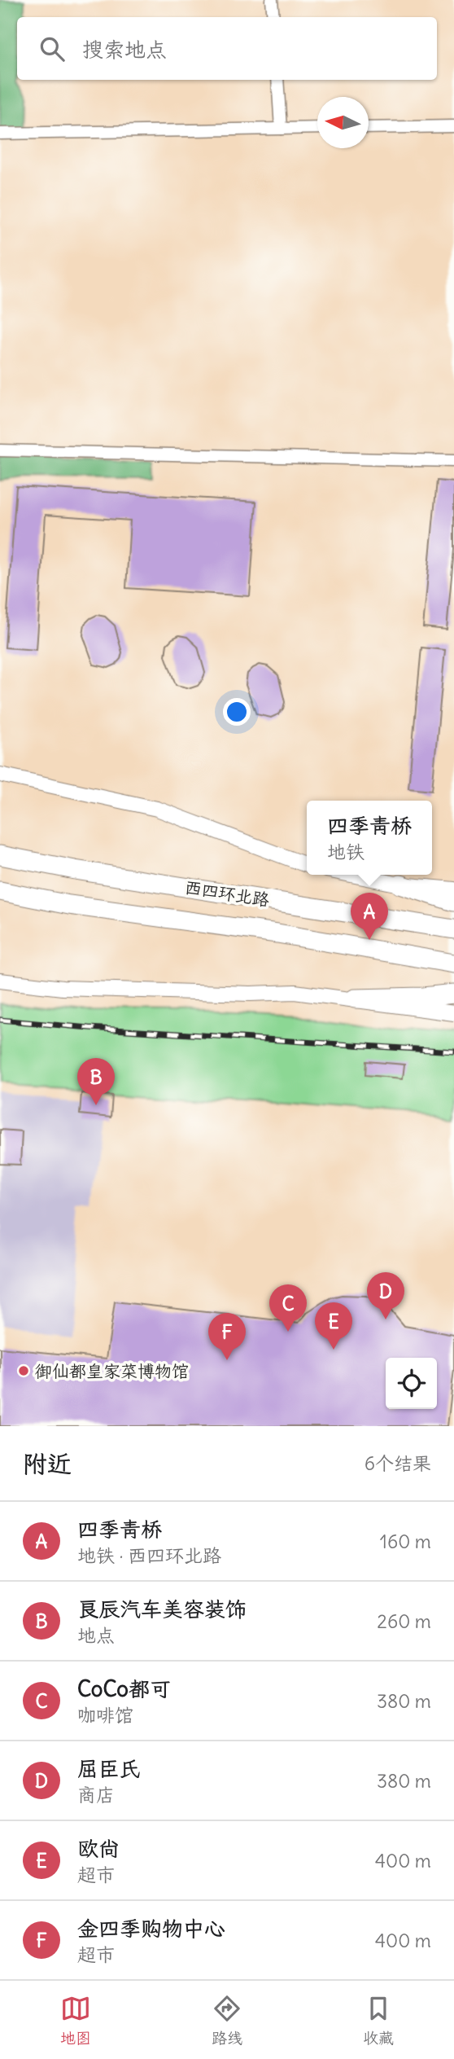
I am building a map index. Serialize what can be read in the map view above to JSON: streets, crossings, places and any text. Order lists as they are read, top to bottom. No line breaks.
{"streets":{"highway":["西四环北路"]},"places":["御仙都皇家菜博物馆"],"north":"left","page":{"search":"搜索地点","popup":["四季青桥","地铁"],"pins":["A","B","D","C","E","F"],"heading":["附近","6个结果"],"list":[{"mark":"A","name":"四季青桥","note":"地铁 · 西四环北路","value":"160 m"},{"mark":"B","name":"良辰汽车美容装饰","note":"地点","value":"260 m"},{"mark":"C","name":"CoCo都可","note":"咖啡馆","value":"380 m"},{"mark":"D","name":"屈臣氏","note":"商店","value":"380 m"},{"mark":"E","name":"欧尚","note":"超市","value":"400 m"},{"mark":"F","name":"金四季购物中心","note":"超市","value":"400 m"}],"nav":["地图","路线","收藏"]}}
